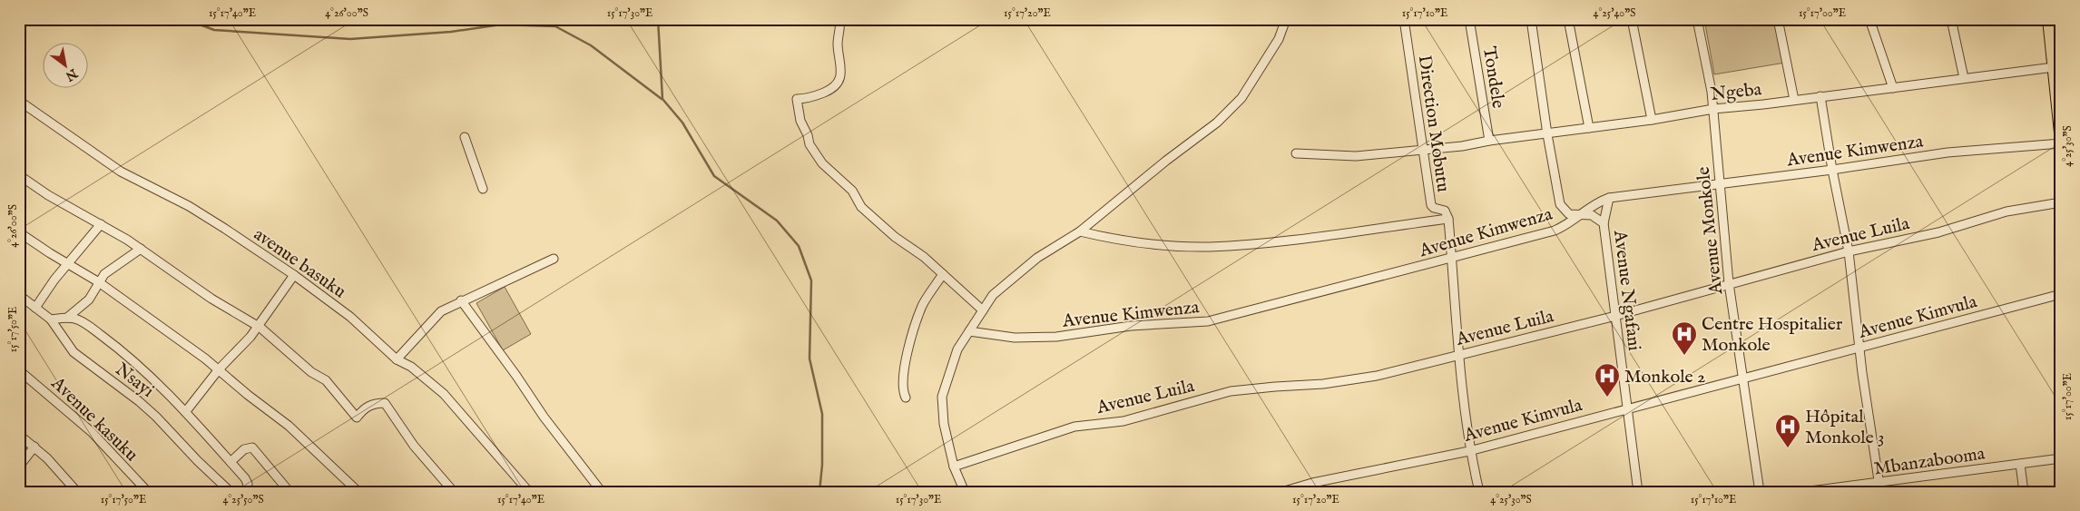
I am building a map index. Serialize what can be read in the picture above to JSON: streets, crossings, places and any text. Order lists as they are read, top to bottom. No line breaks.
{"streets":{"street":["Tondele","Ngeba","Direction Mobutu","Avenue Kimwenza","Avenue Monkole","Avenue Luila","avenue basuku","Avenue Ngafani","Avenue Kimvula","Nsayi","Avenue kasuku","Mbanzabooma"]},"crossings":[["Tondele","Ngeba"],["Ngeba","Direction Mobutu"],["Ngeba","Avenue Monkole"],["Ngeba","Avenue Ngafani"],["Avenue Kimwenza","Avenue Monkole"],["Avenue Kimwenza","Avenue Ngafani"],["Avenue Monkole","Avenue Luila"],["Avenue Monkole","Avenue Kimvula"],["Avenue Luila","Avenue Ngafani"],["Avenue Ngafani","Avenue Kimvula"]],"places":{"hospital":["Centre Hospitalier Monkole","Monkole 2","Hôpital Monkole 3"]},"north":"bottom right","coordinates":["15°17'40\"E","4°26'00\"S","15°17'30\"E","15°17'20\"E","15°17'10\"E","4°25'40\"S","15°17'00\"E","4°25'30\"S","15°17'50\"E","4°25'50\"S"]}
